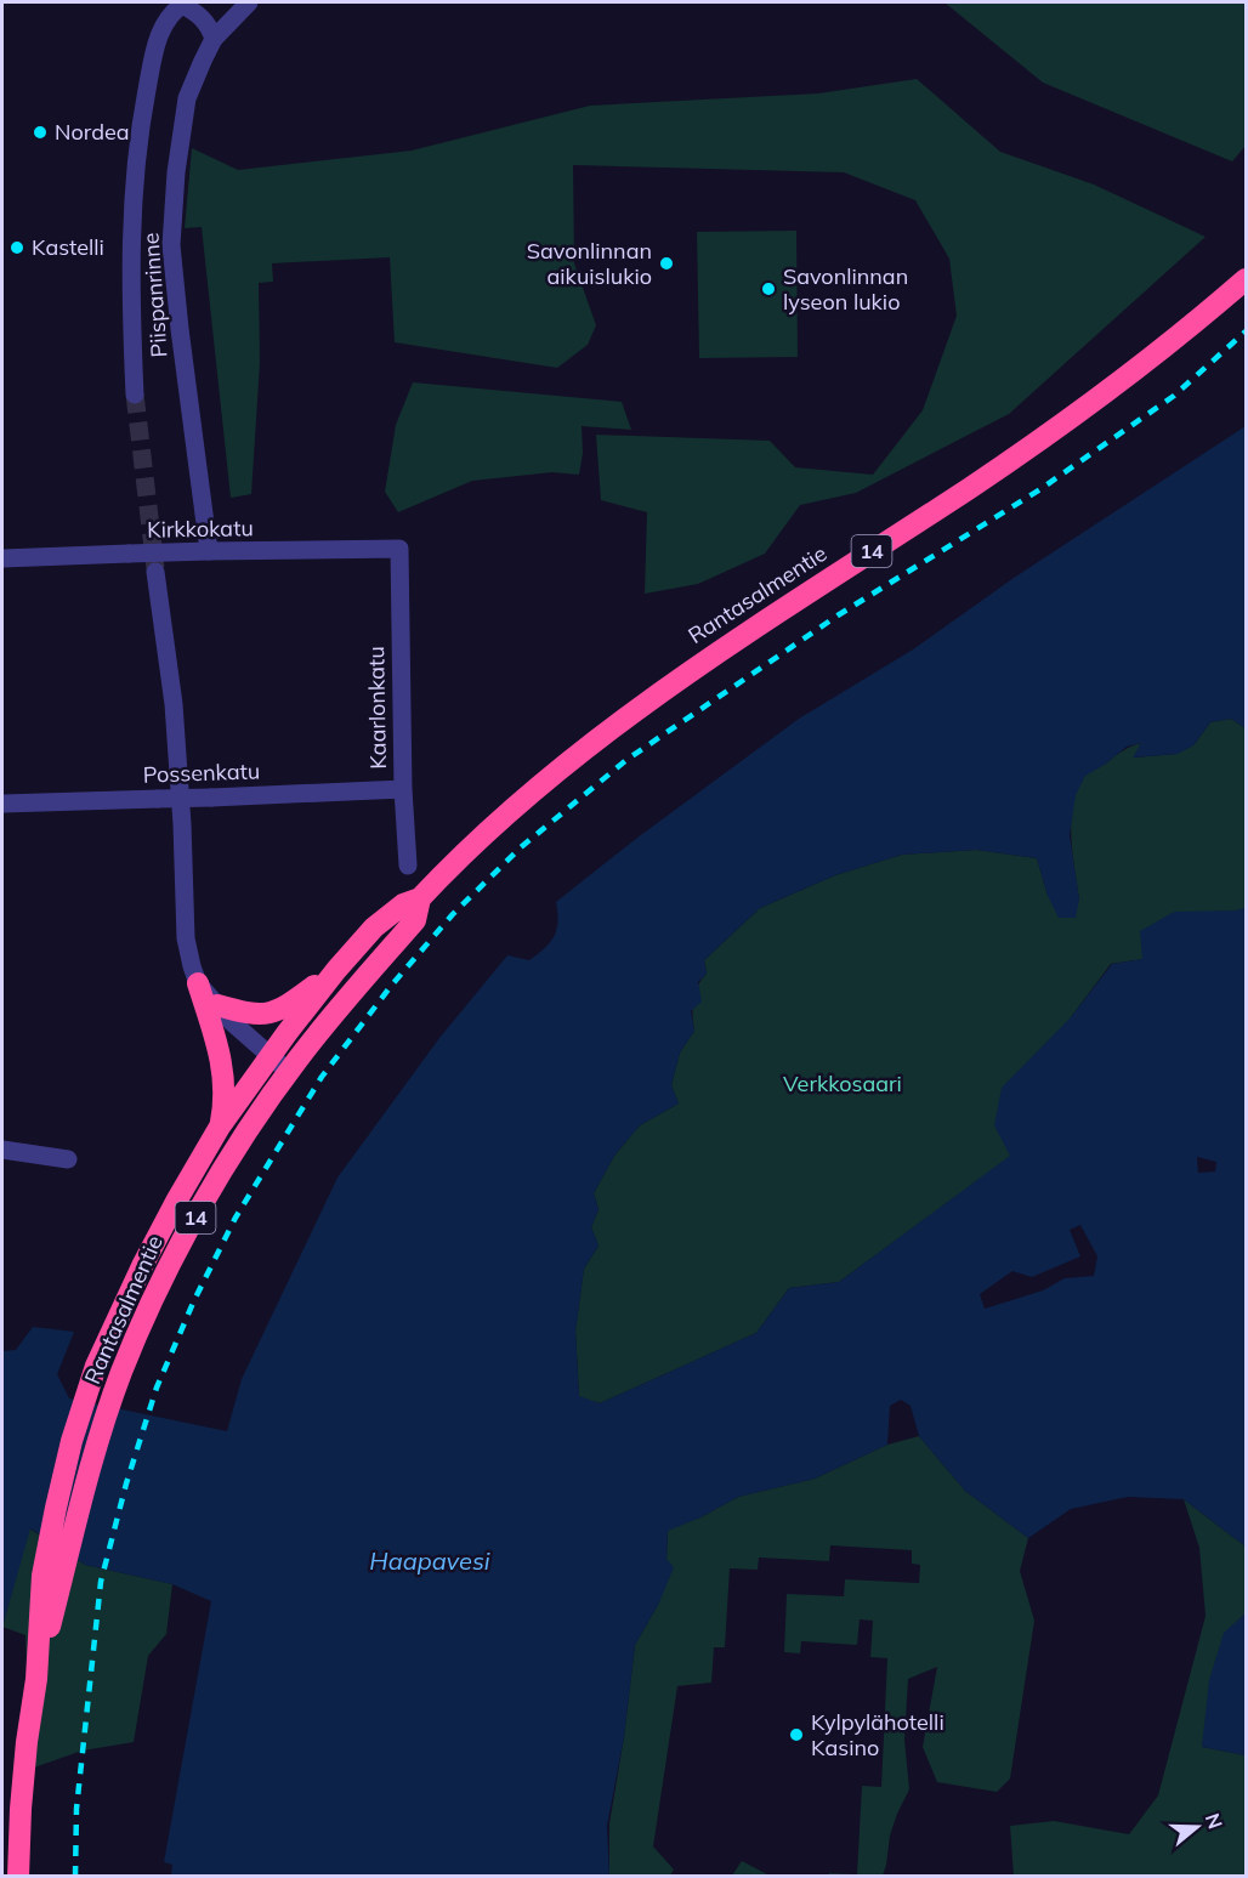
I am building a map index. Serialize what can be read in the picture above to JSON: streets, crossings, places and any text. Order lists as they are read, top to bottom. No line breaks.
{"streets":{"highway":["14","Rantasalmentie"],"street":["Piispanrinne","Kirkkokatu","Kaarlonkatu","Possenkatu"]},"crossings":[["Piispanrinne","Kirkkokatu"],["Kirkkokatu","Kaarlonkatu"],["14","Rantasalmentie"],["Kaarlonkatu","Possenkatu"]],"water":["Haapavesi"],"parks":["Verkkosaari"],"places":["Nordea","Kastelli","Savonlinnan aikuislukio","Savonlinnan lyseon lukio","Kylpylähotelli Kasino"],"north":"right"}
